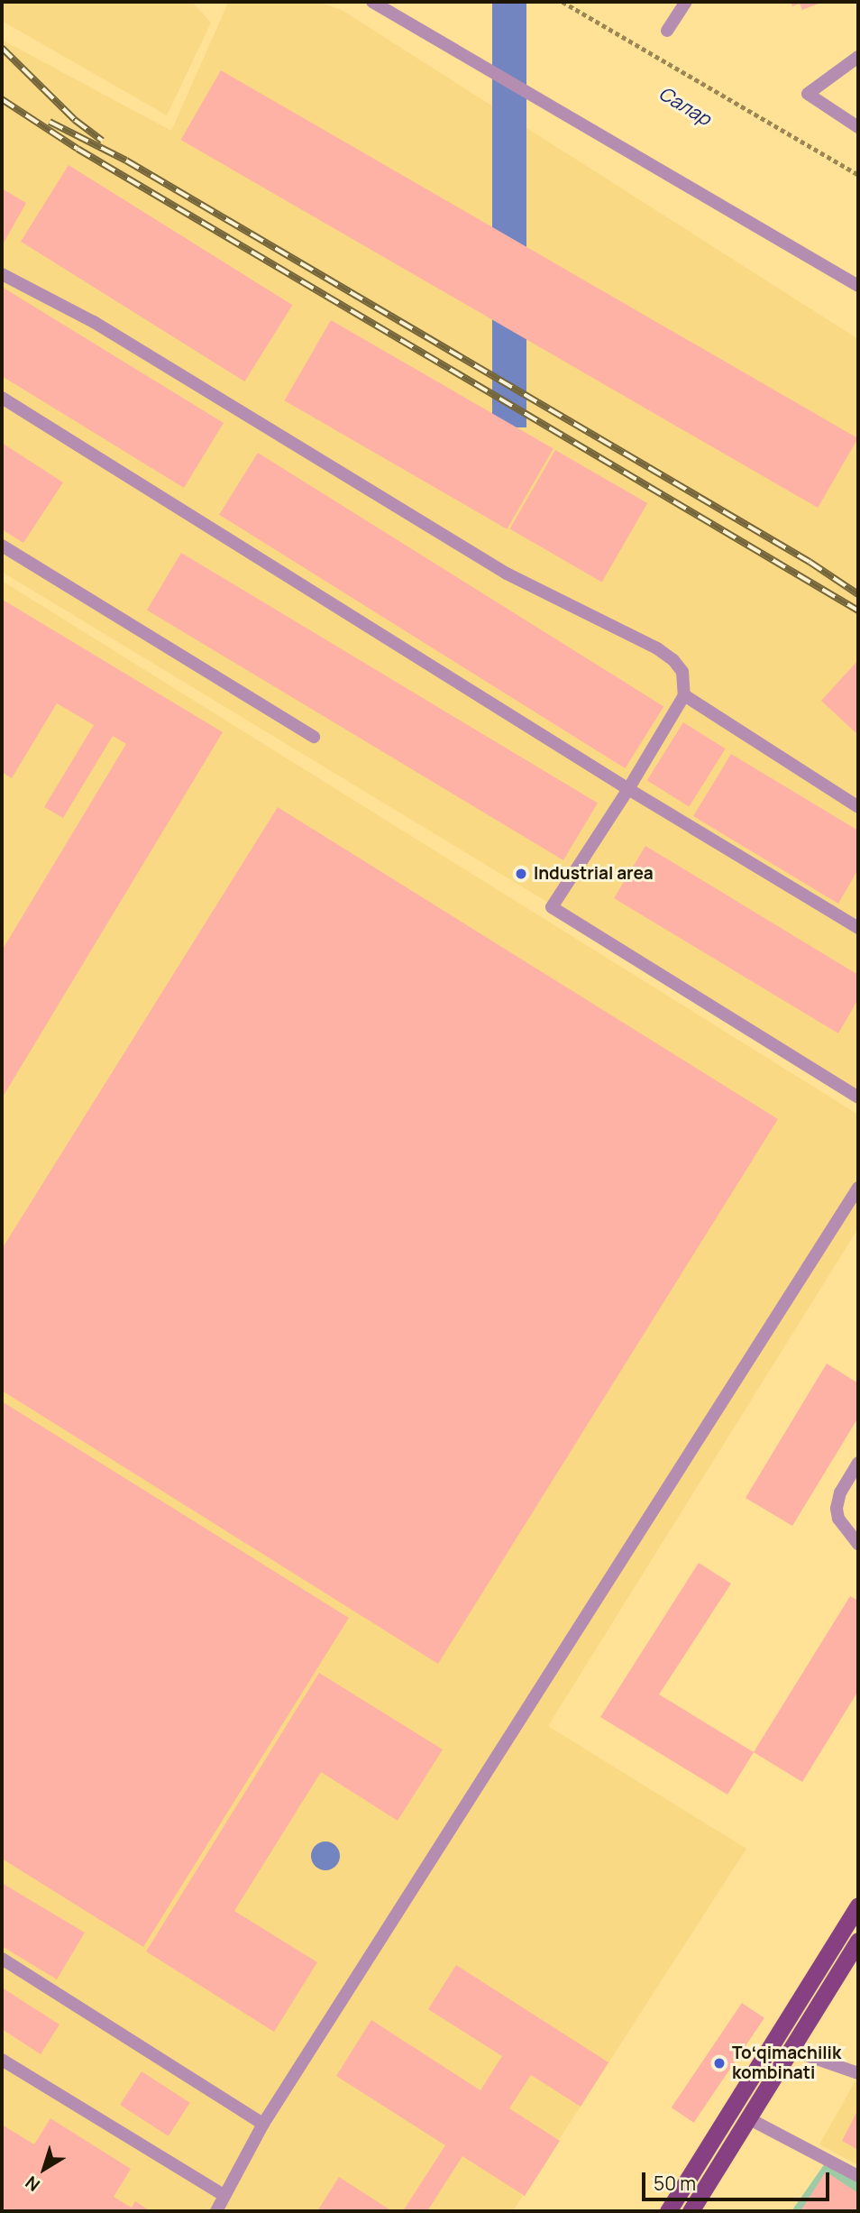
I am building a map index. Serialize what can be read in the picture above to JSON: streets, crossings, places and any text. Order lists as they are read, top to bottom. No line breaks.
{"water":["Салар"],"places":["Industrial area","Toʻqimachilik kombinati"],"scale_bar":"50 m","north":"bottom left"}
